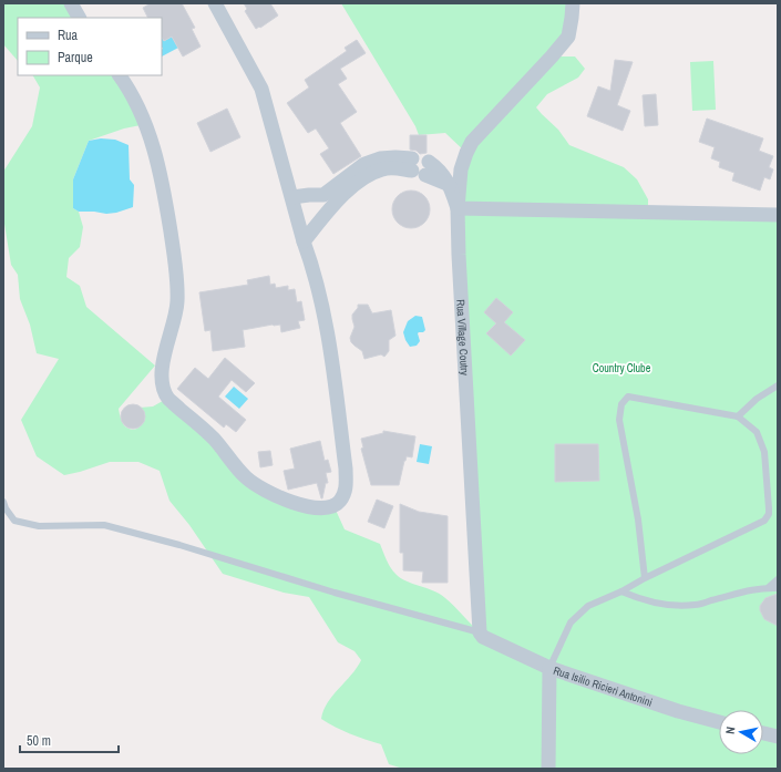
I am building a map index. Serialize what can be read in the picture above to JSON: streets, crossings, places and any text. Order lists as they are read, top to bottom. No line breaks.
{"streets":{"street":["Rua Village Coutry","Rua Isilio Ricieri Antonini"]},"parks":["Country Clube"],"legend":["Rua","Parque"],"scale_bar":"50 m","north":"left"}
